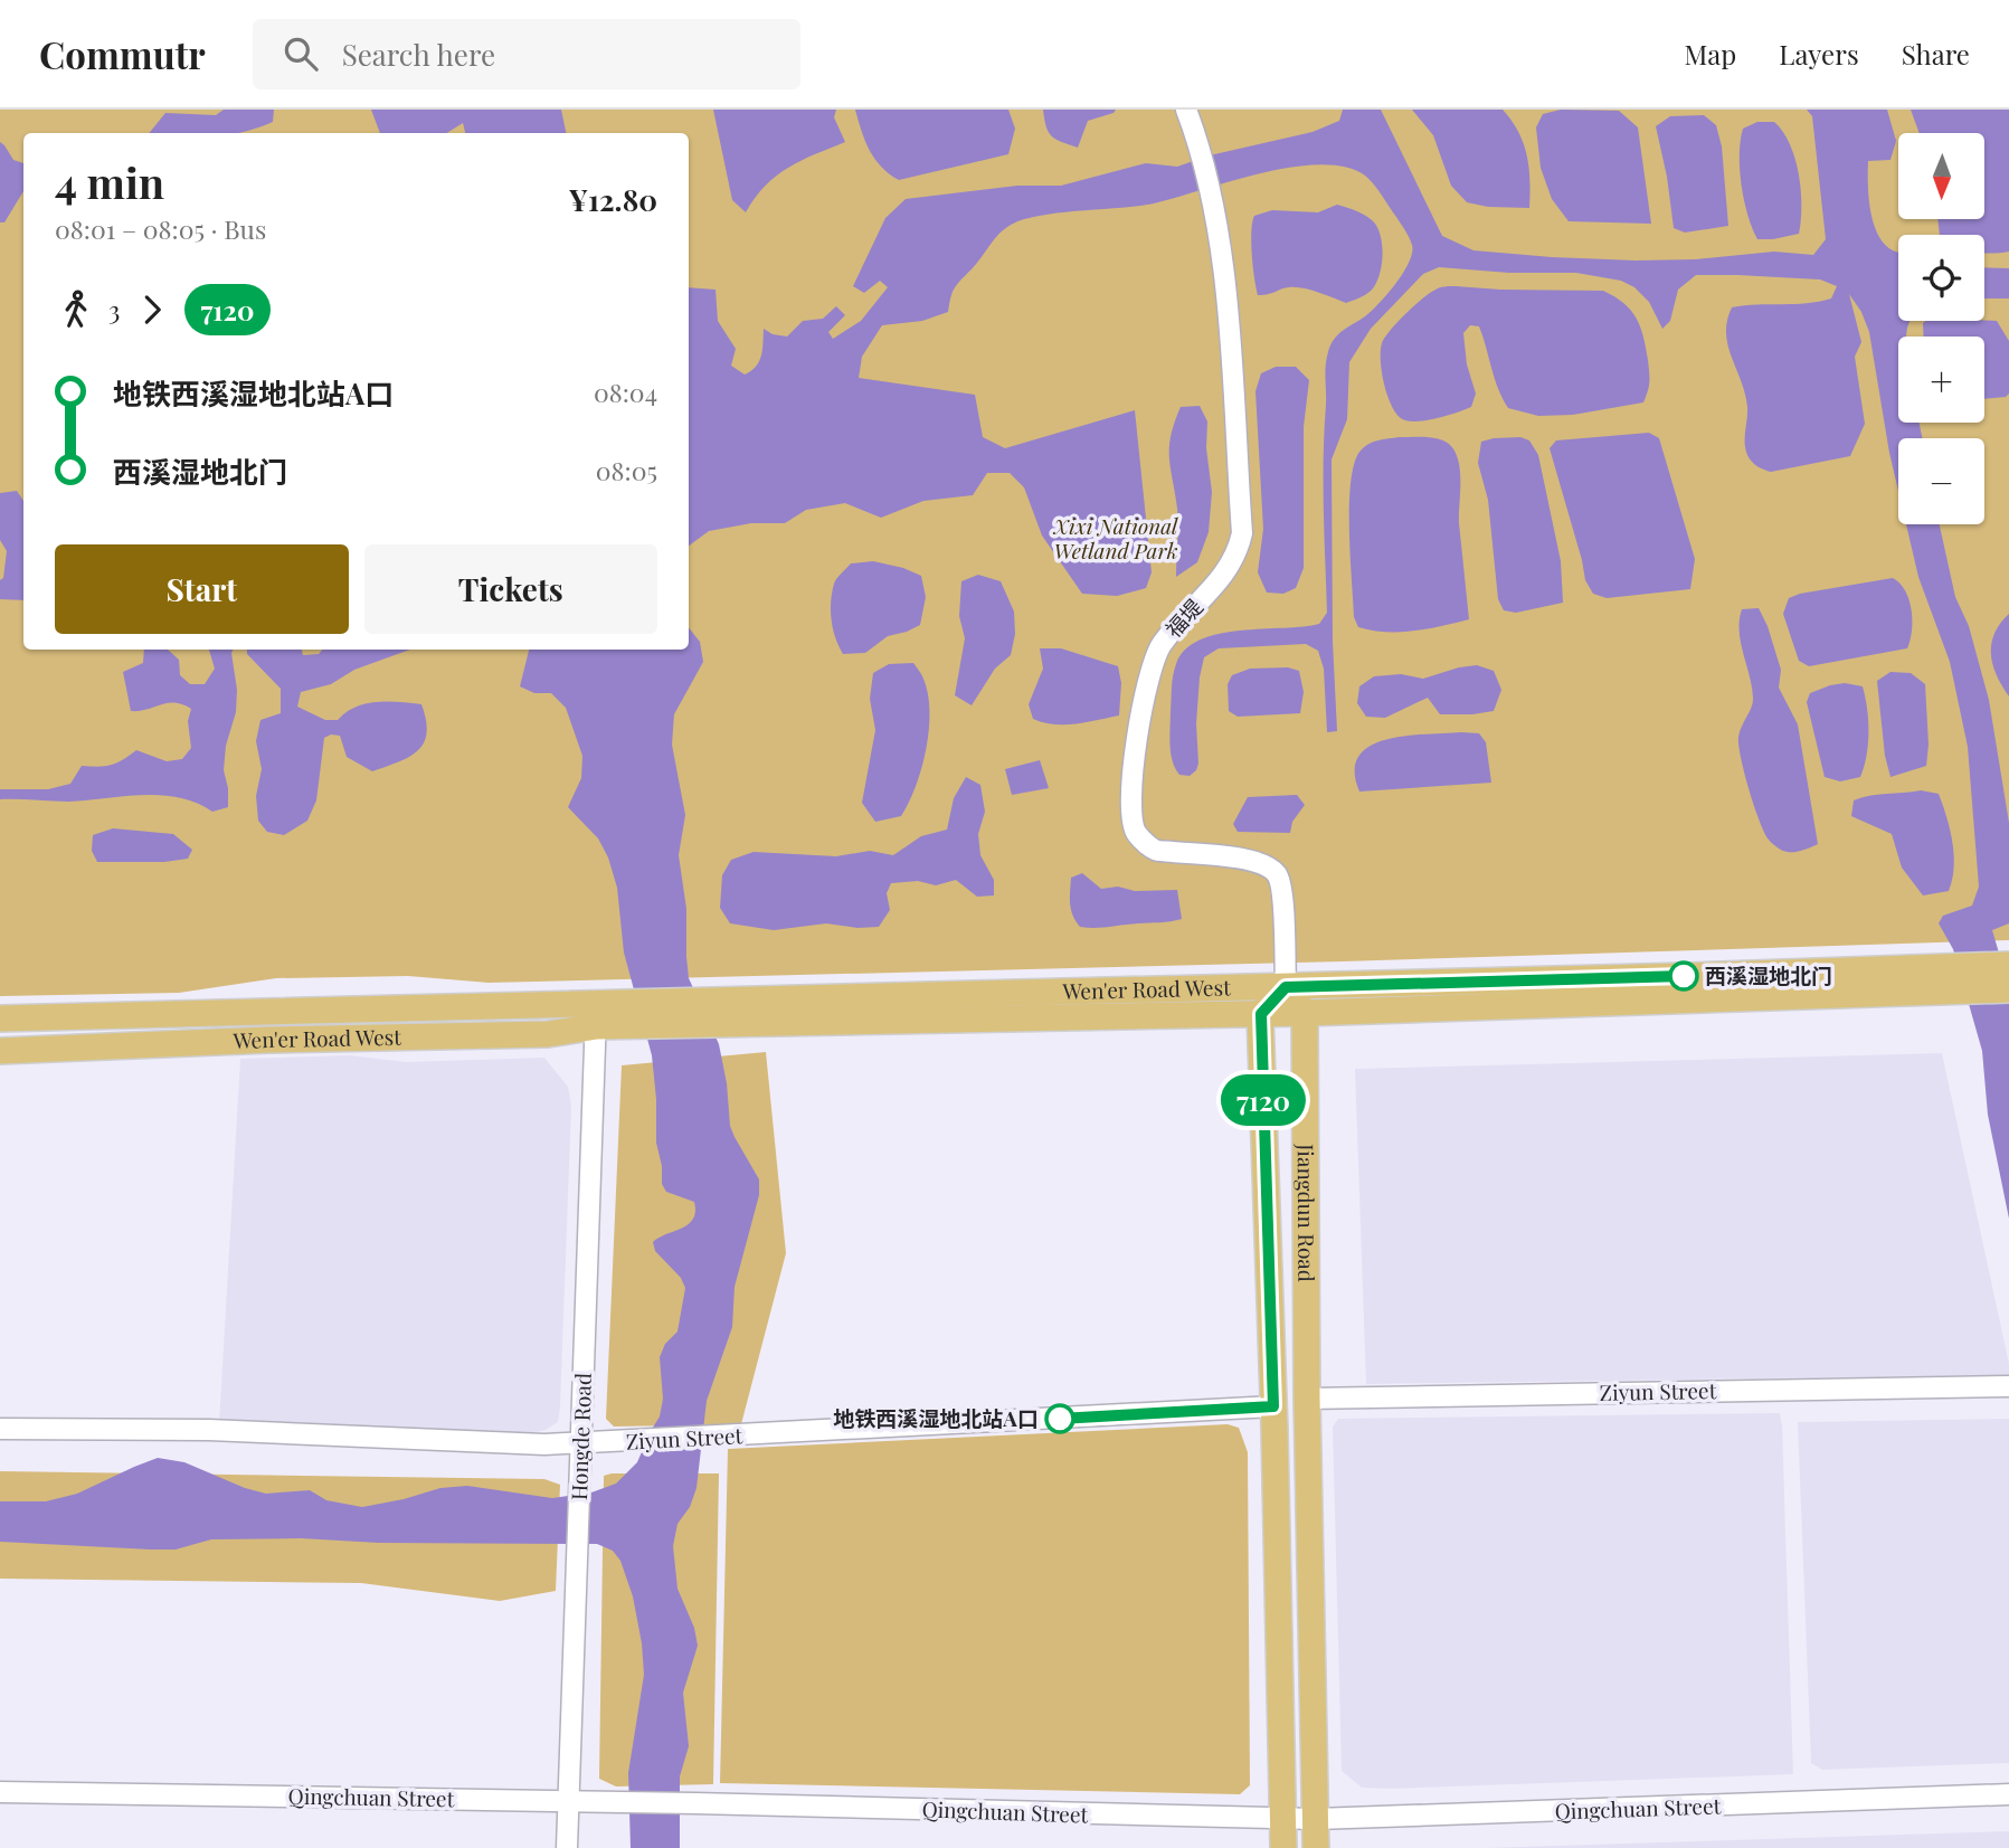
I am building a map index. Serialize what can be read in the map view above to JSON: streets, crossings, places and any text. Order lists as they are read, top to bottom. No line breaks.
{"streets":{"main road":["Wen'er Road West","Jiangdun Road"],"street":["福堤","Ziyun Street","Hongde Road","Qingchuan Street"]},"crossings":[["福堤","Wen'er Road West"],["Wen'er Road West","Jiangdun Road"],["Wen'er Road West","Hongde Road"],["Jiangdun Road","Ziyun Street"],["Jiangdun Road","Qingchuan Street"],["Ziyun Street","Hongde Road"],["Hongde Road","Qingchuan Street"]],"parks":["Xixi National Wetland Park"],"places":["西溪湿地北门","地铁西溪湿地北站A口"],"lines":["bus line 7120"],"north":"bottom","page":{"header":"Commutr","search":"Search here","nav":["Map","Layers","Share"],"on_map":"7120","map_buttons":["+","−"],"heading":["4 min","08:01 – 08:05 · Bus","¥12.80"],"legs":["3","7120"],"list":[{"name":"地铁西溪湿地北站A口","value":"08:04"},{"name":"西溪湿地北门","value":"08:05"}],"buttons":["Start","Tickets"]}}
